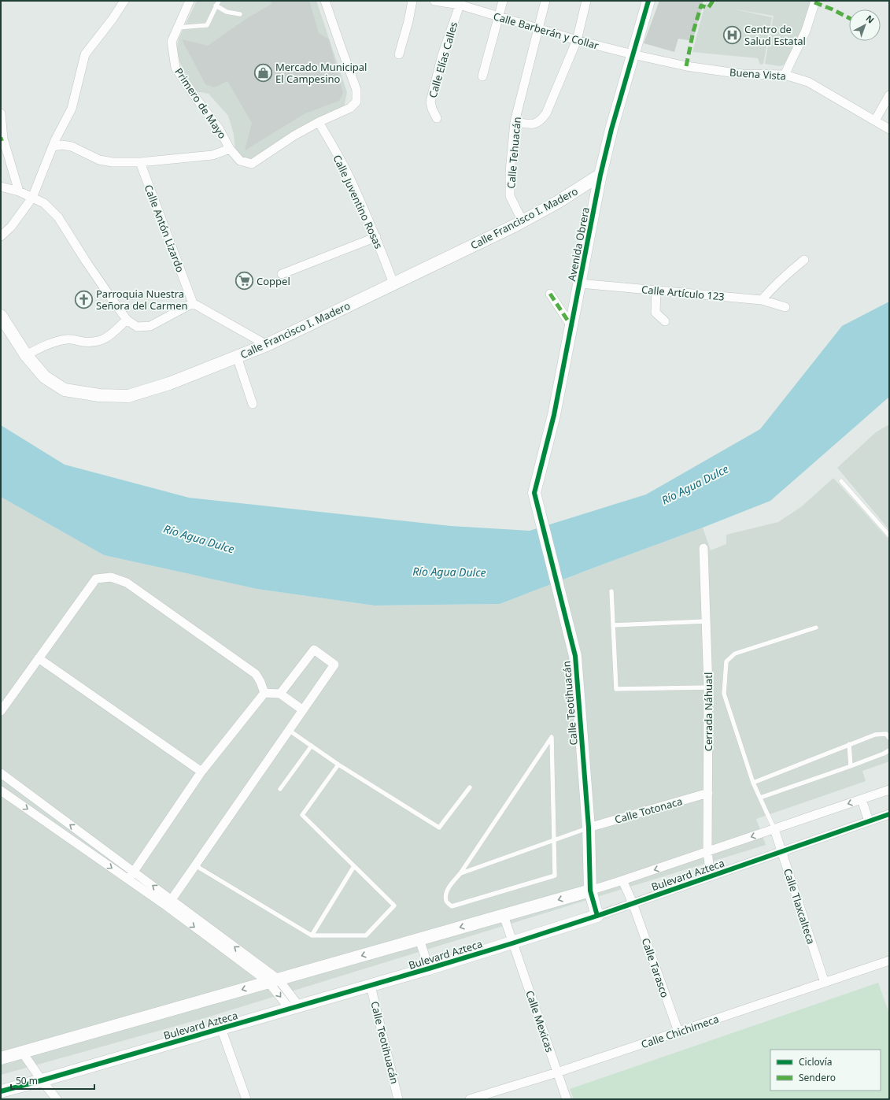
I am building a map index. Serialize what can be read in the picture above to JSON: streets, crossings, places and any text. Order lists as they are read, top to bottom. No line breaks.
{"streets":{"street":["Calle Barberán y Collar","Calle Elías Calles","Buena Vista","Primero de Mayo","Calle Tehuacán","Calle Juventino Rosas","Calle Francisco I. Madero","Calle Antón Lizardo","Avenida Obrera","Calle Artículo 123","Calle Teotihuacán","Cerrada Náhuatl","Calle Totonaca","Bulevard Azteca","Calle Tlaxcalteca","Calle Tarasco","Calle Mexicas","Calle Chichimeca"]},"crossings":[["Calle Barberán y Collar","Calle Elías Calles"],["Calle Barberán y Collar","Buena Vista"],["Calle Barberán y Collar","Calle Tehuacán"],["Calle Barberán y Collar","Avenida Obrera"],["Buena Vista","Avenida Obrera"],["Primero de Mayo","Calle Juventino Rosas"],["Calle Tehuacán","Calle Francisco I. Madero"],["Calle Juventino Rosas","Calle Francisco I. Madero"],["Calle Francisco I. Madero","Avenida Obrera"],["Avenida Obrera","Calle Artículo 123"],["Avenida Obrera","Calle Teotihuacán"],["Calle Teotihuacán","Calle Totonaca"],["Calle Teotihuacán","Bulevard Azteca"],["Cerrada Náhuatl","Calle Totonaca"],["Cerrada Náhuatl","Bulevard Azteca"],["Bulevard Azteca","Calle Tlaxcalteca"],["Bulevard Azteca","Calle Tarasco"],["Bulevard Azteca","Calle Mexicas"],["Calle Tlaxcalteca","Calle Chichimeca"],["Calle Tarasco","Calle Chichimeca"],["Calle Mexicas","Calle Chichimeca"]],"water":["Río Agua Dulce"],"places":{"hospital":["Centro de Salud Estatal"],"shop":["Mercado Municipal El Campesino"],"supermarket":["Coppel"],"church":["Parroquia Nuestra Señora del Carmen"]},"legend":["Ciclovía","Sendero"],"scale_bar":"50 m","north":"top right"}
